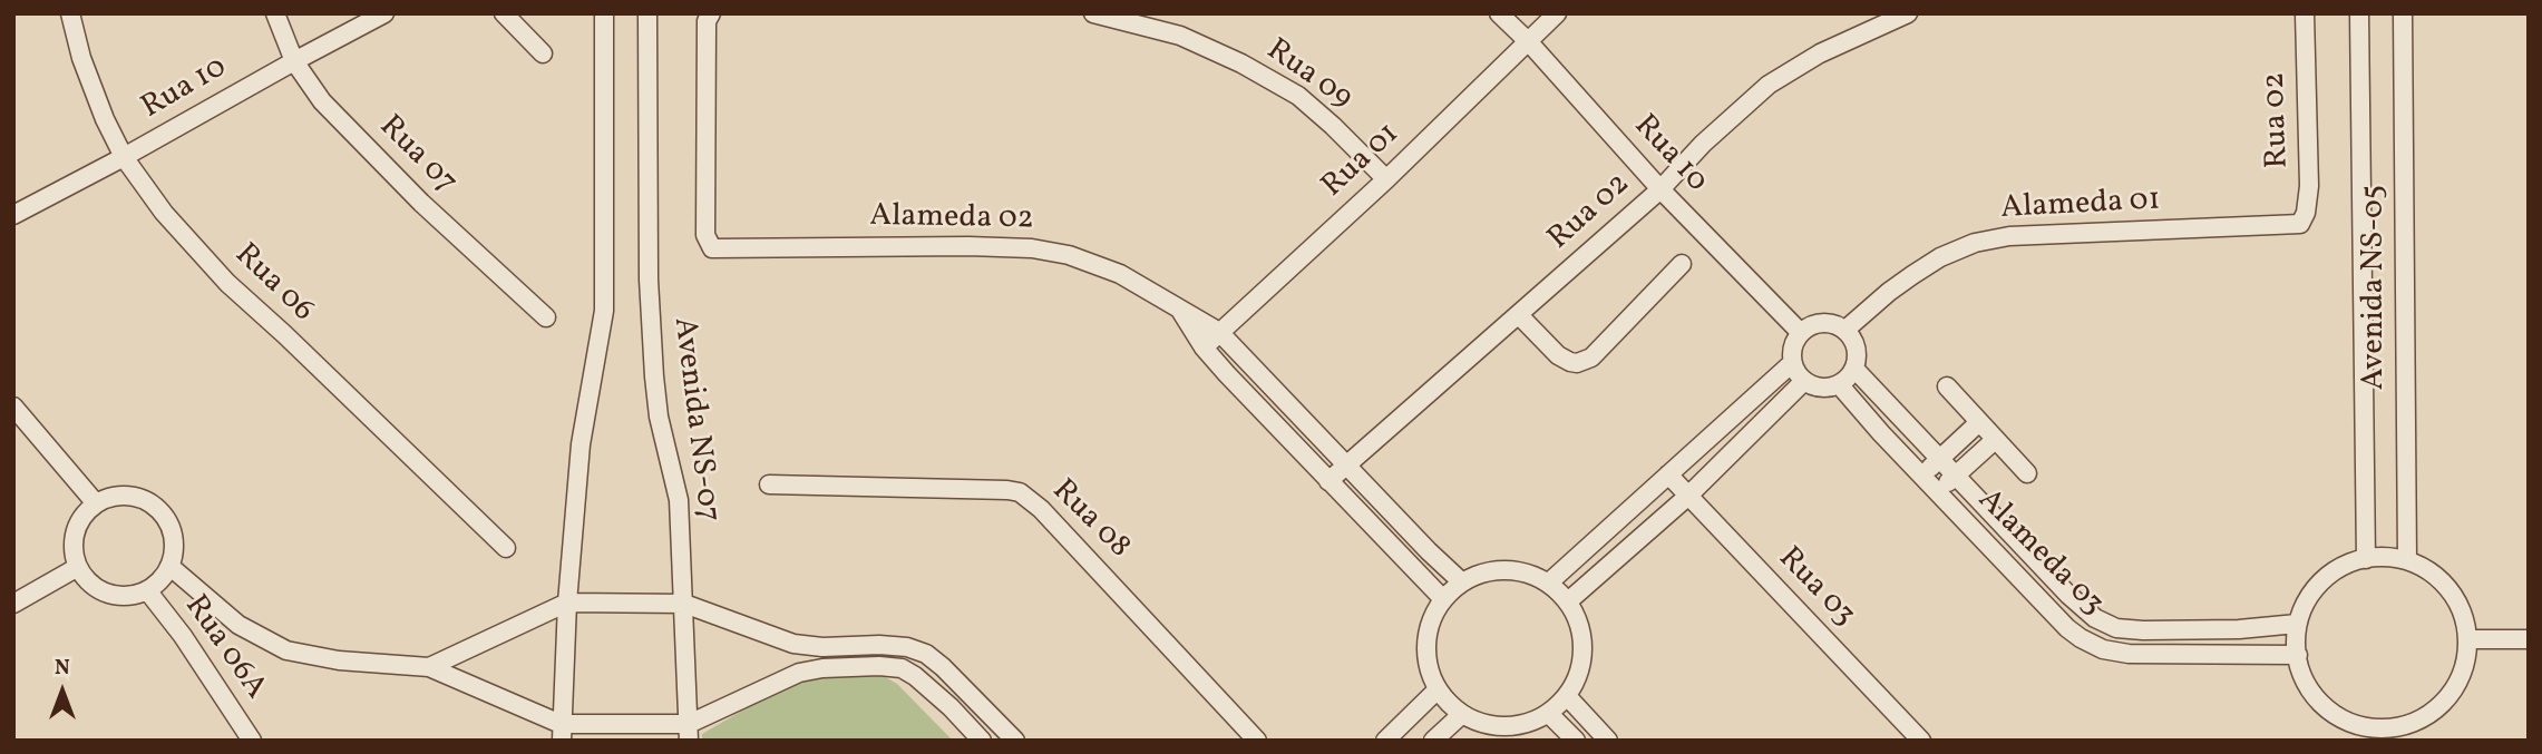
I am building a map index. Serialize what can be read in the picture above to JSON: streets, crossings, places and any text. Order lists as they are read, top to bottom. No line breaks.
{"streets":{"street":["Rua 09","Rua 10","Rua 02","Rua 07","Rua 01","Alameda 01","Alameda 02","Rua 06","Avenida NS-05","Avenida NS-07","Rua 08","Alameda 03","Rua 03","Rua 06A"]},"crossings":[["Rua 09","Rua 01"],["Rua 10","Rua 02"],["Rua 10","Rua 07"],["Rua 10","Rua 01"],["Rua 10","Alameda 01"],["Rua 10","Rua 06"],["Rua 10","Alameda 03"],["Rua 02","Alameda 01"],["Rua 02","Alameda 02"],["Rua 01","Alameda 02"],["Alameda 01","Alameda 03"],["Avenida NS-05","Alameda 03"]],"north":"top"}
